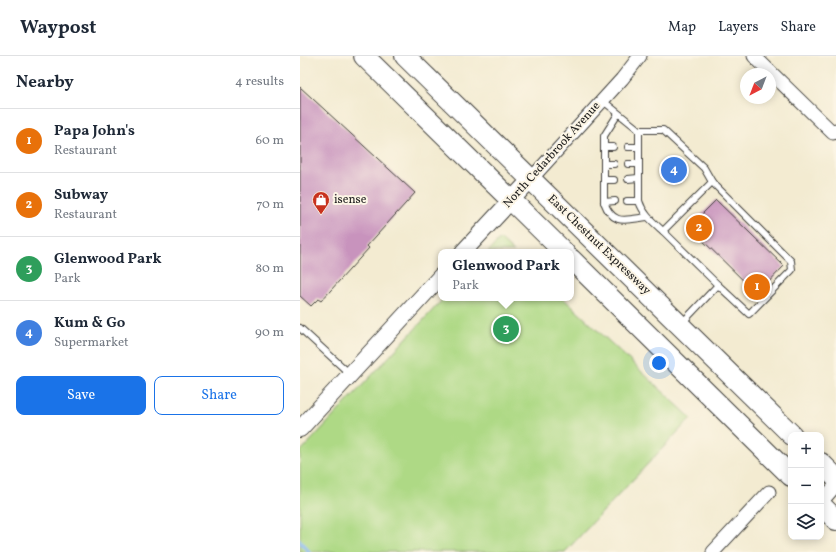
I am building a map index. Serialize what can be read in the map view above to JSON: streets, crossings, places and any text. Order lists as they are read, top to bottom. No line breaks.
{"streets":{"main road":["East Chestnut Expressway"],"street":["North Cedarbrook Avenue"]},"crossings":[["North Cedarbrook Avenue","East Chestnut Expressway"]],"places":{"shop":["isense"]},"north":"bottom left","page":{"header":"Waypost","nav":["Map","Layers","Share"],"heading":["Nearby","4 results"],"list":[{"mark":"1","name":"Papa John's","note":"Restaurant","value":"60 m"},{"mark":"2","name":"Subway","note":"Restaurant","value":"70 m"},{"mark":"3","name":"Glenwood Park","note":"Park","value":"80 m"},{"mark":"4","name":"Kum & Go","note":"Supermarket","value":"90 m"}],"pins":["4","2","1","3"],"popup":["Glenwood Park","Park"],"buttons":["Save","Share"],"map_buttons":["+","−"]}}
